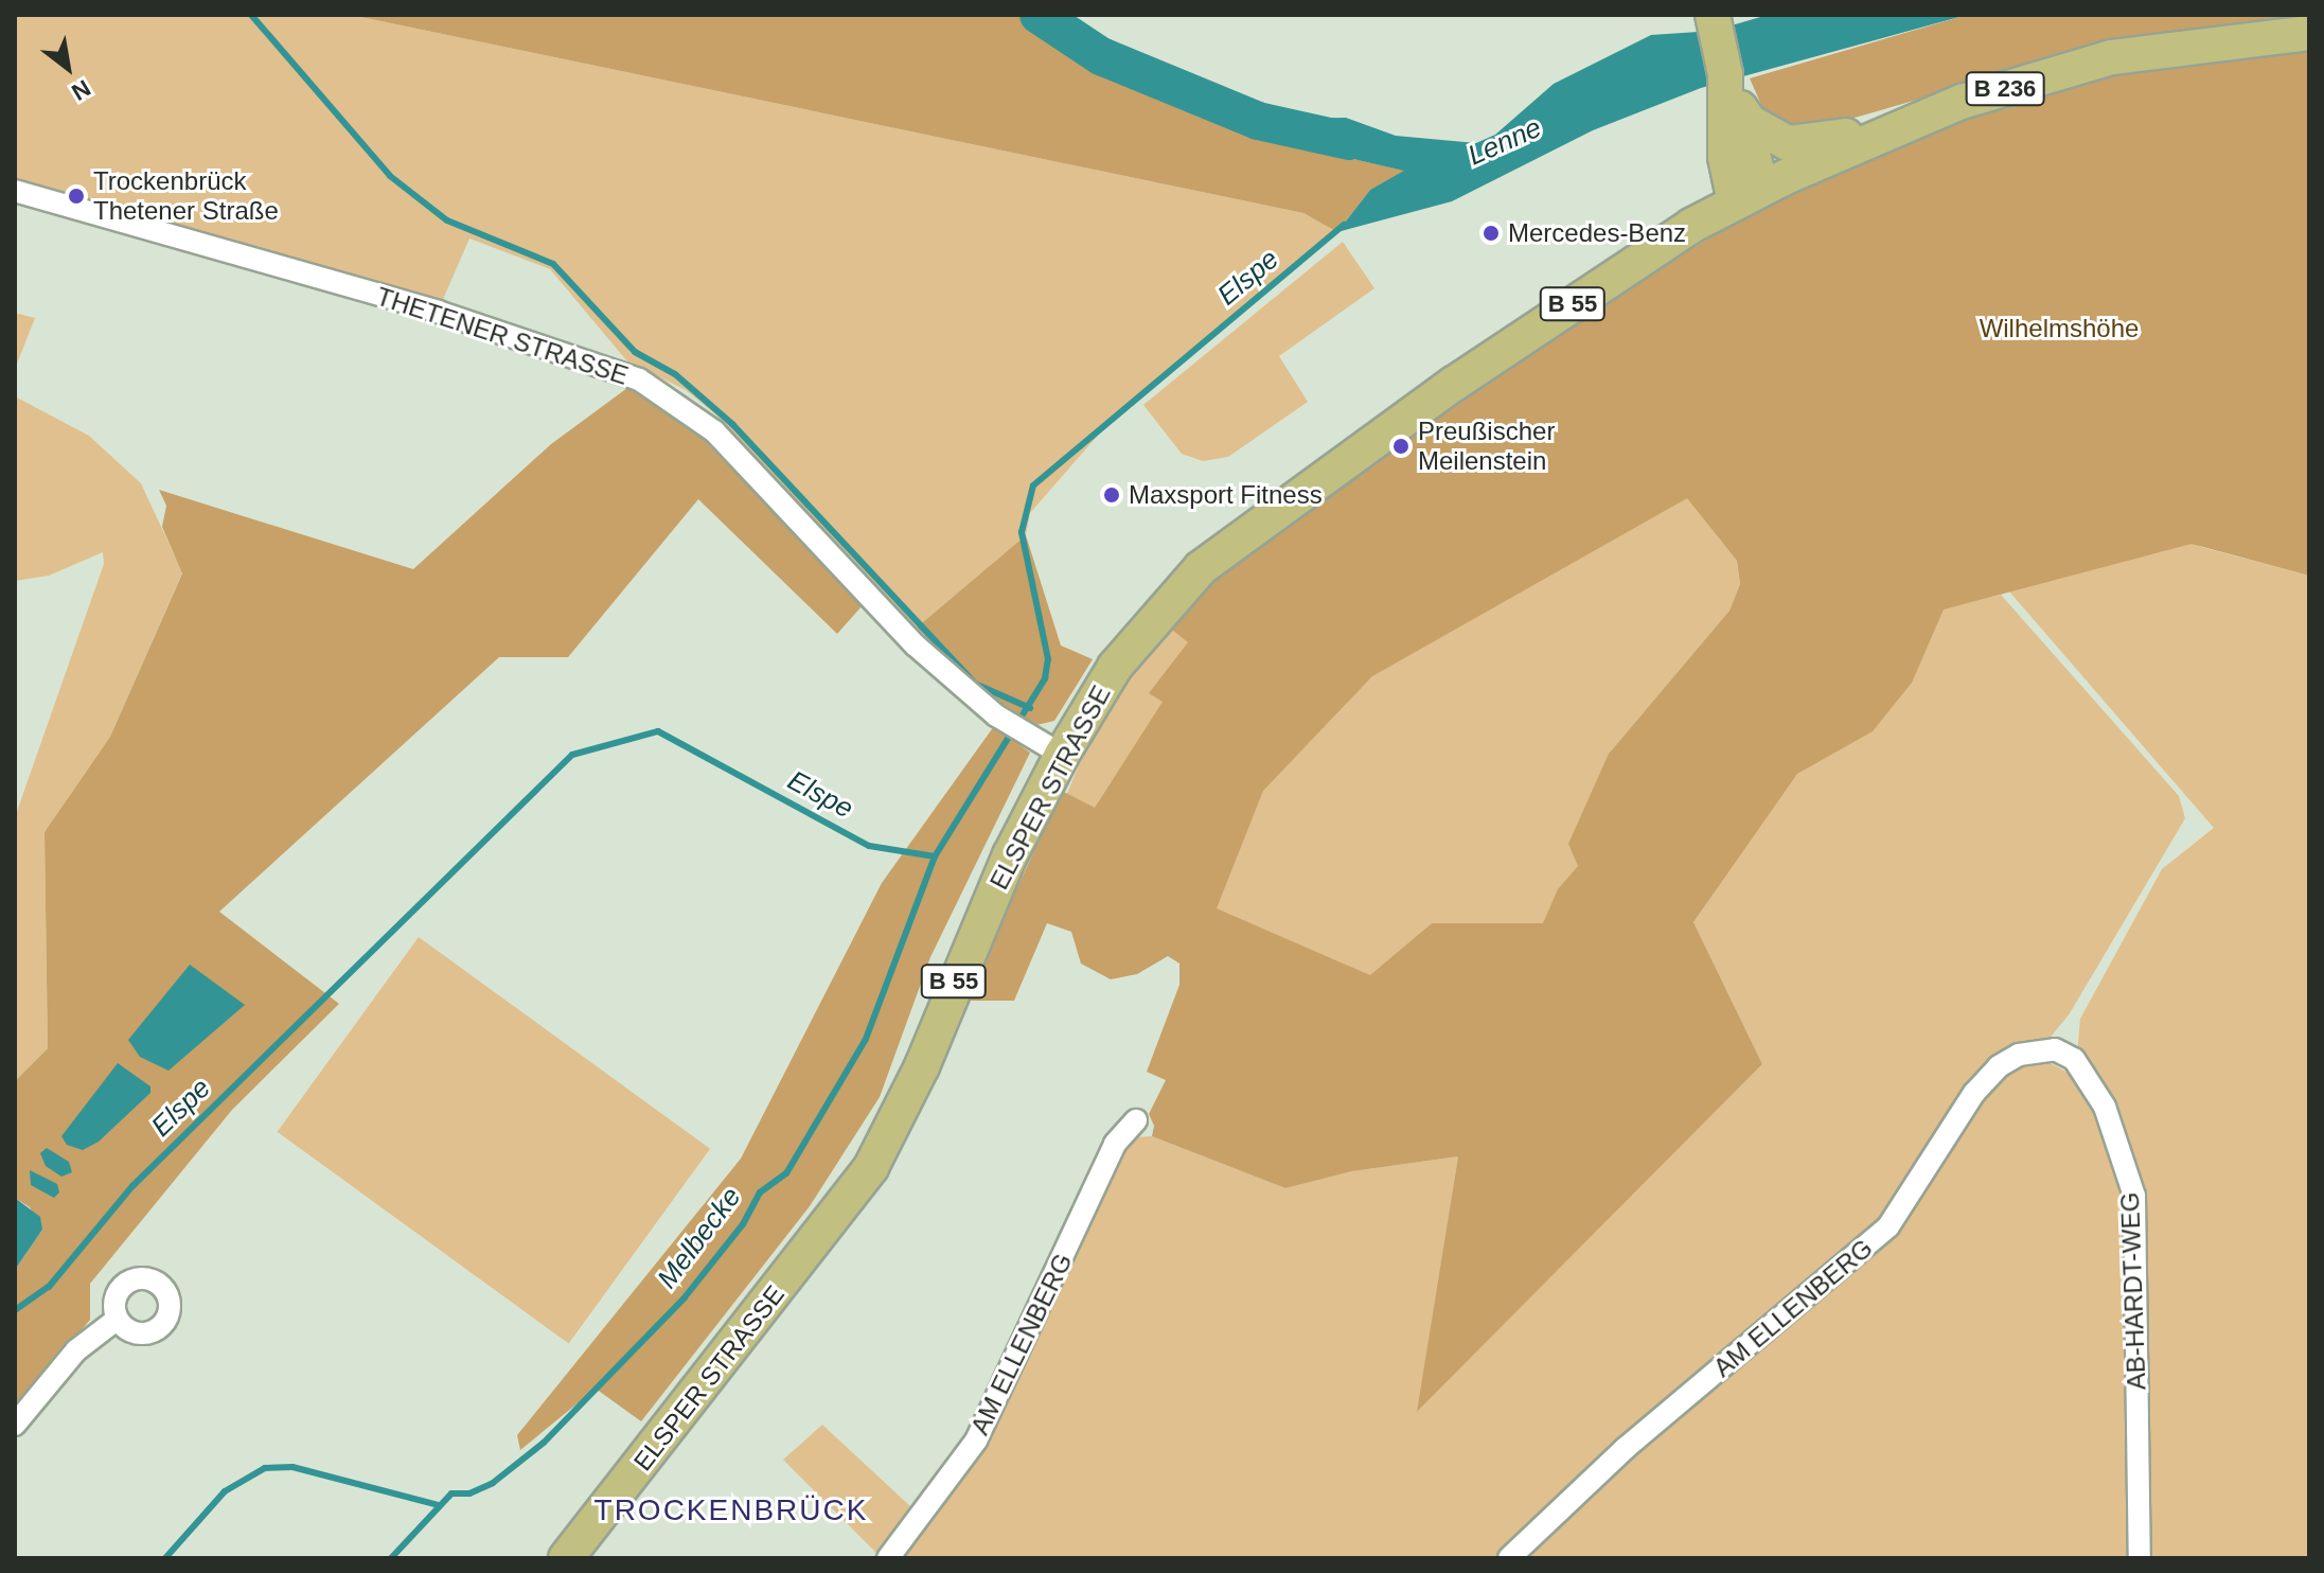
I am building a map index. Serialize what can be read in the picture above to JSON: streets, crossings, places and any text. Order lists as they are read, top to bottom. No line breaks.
{"streets":{"main road":["B 236","B 55","ELSPER STRASSE"],"street":["THETENER STRASSE","AB-HARDT-WEG","AM ELLENBERG"]},"crossings":[["B 236","ELSPER STRASSE"],["THETENER STRASSE","ELSPER STRASSE"],["AB-HARDT-WEG","AM ELLENBERG"]],"districts":["TROCKENBRÜCK"],"water":["Lenne","Elspe","Melbecke"],"parks":["Wilhelmshöhe"],"places":["Trockenbrück Thetener Straße","Mercedes-Benz","Preußischer Meilenstein","Maxsport Fitness"],"north":"bottom right"}
